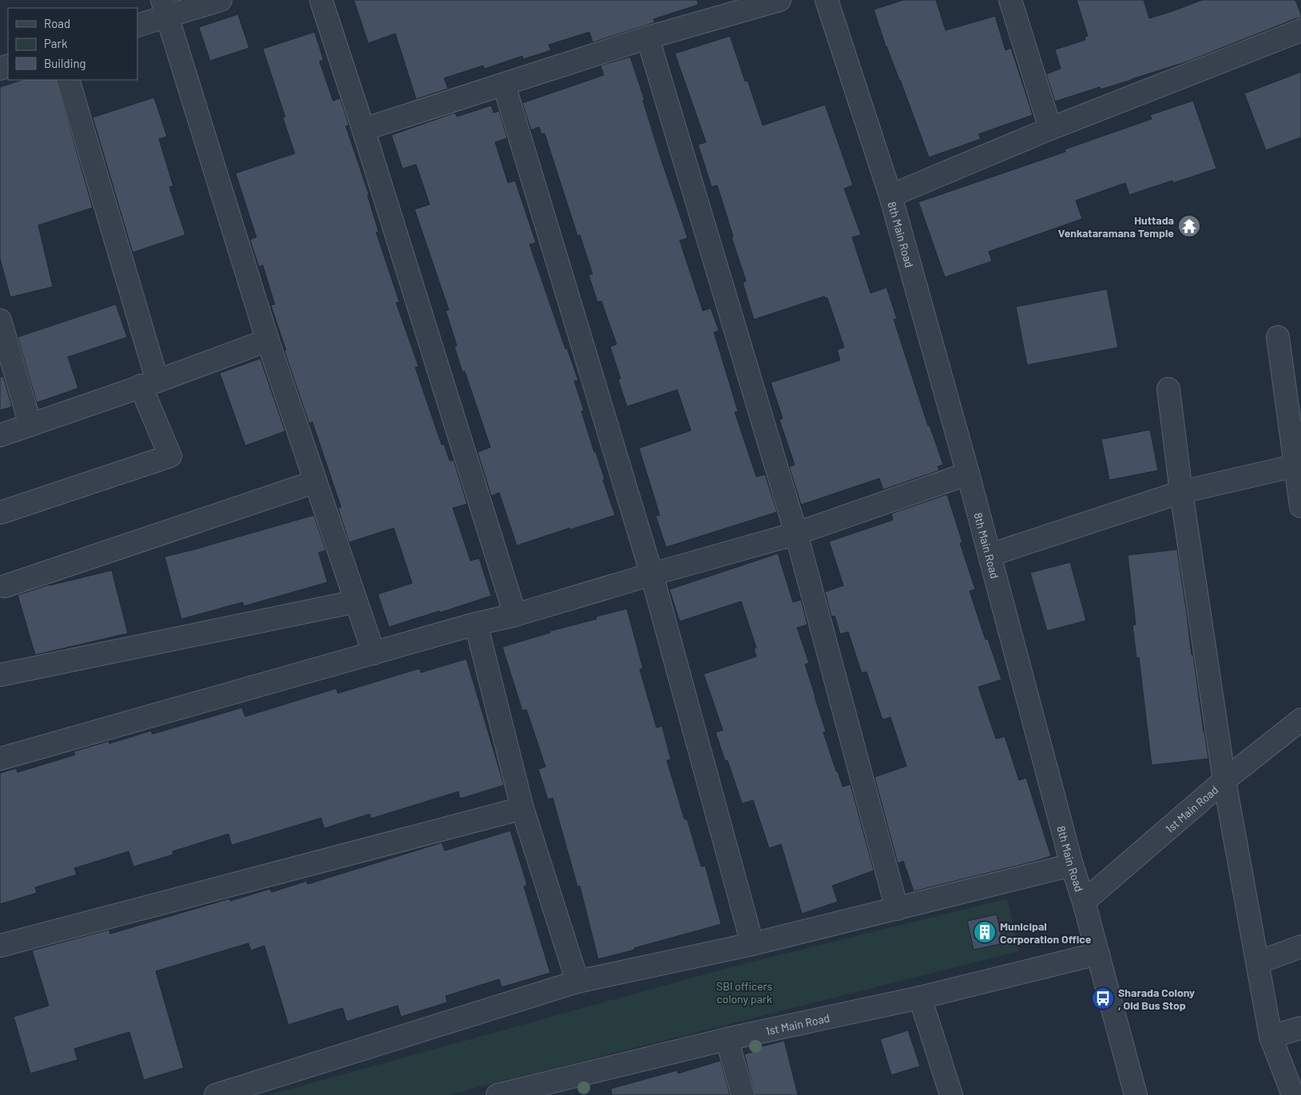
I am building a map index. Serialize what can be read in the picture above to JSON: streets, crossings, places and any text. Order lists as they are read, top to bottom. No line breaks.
{"streets":{"street":["8th Main Road","1st Main Road"]},"crossings":[["8th Main Road","1st Main Road"]],"parks":["SBI officers colony park"],"places":{"temple":["Huttada Venkataramana Temple"],"building":["Municipal Corporation Office"],"bus stop":["Sharada Colony , Old Bus Stop"]},"legend":["Road","Park","Building"]}
